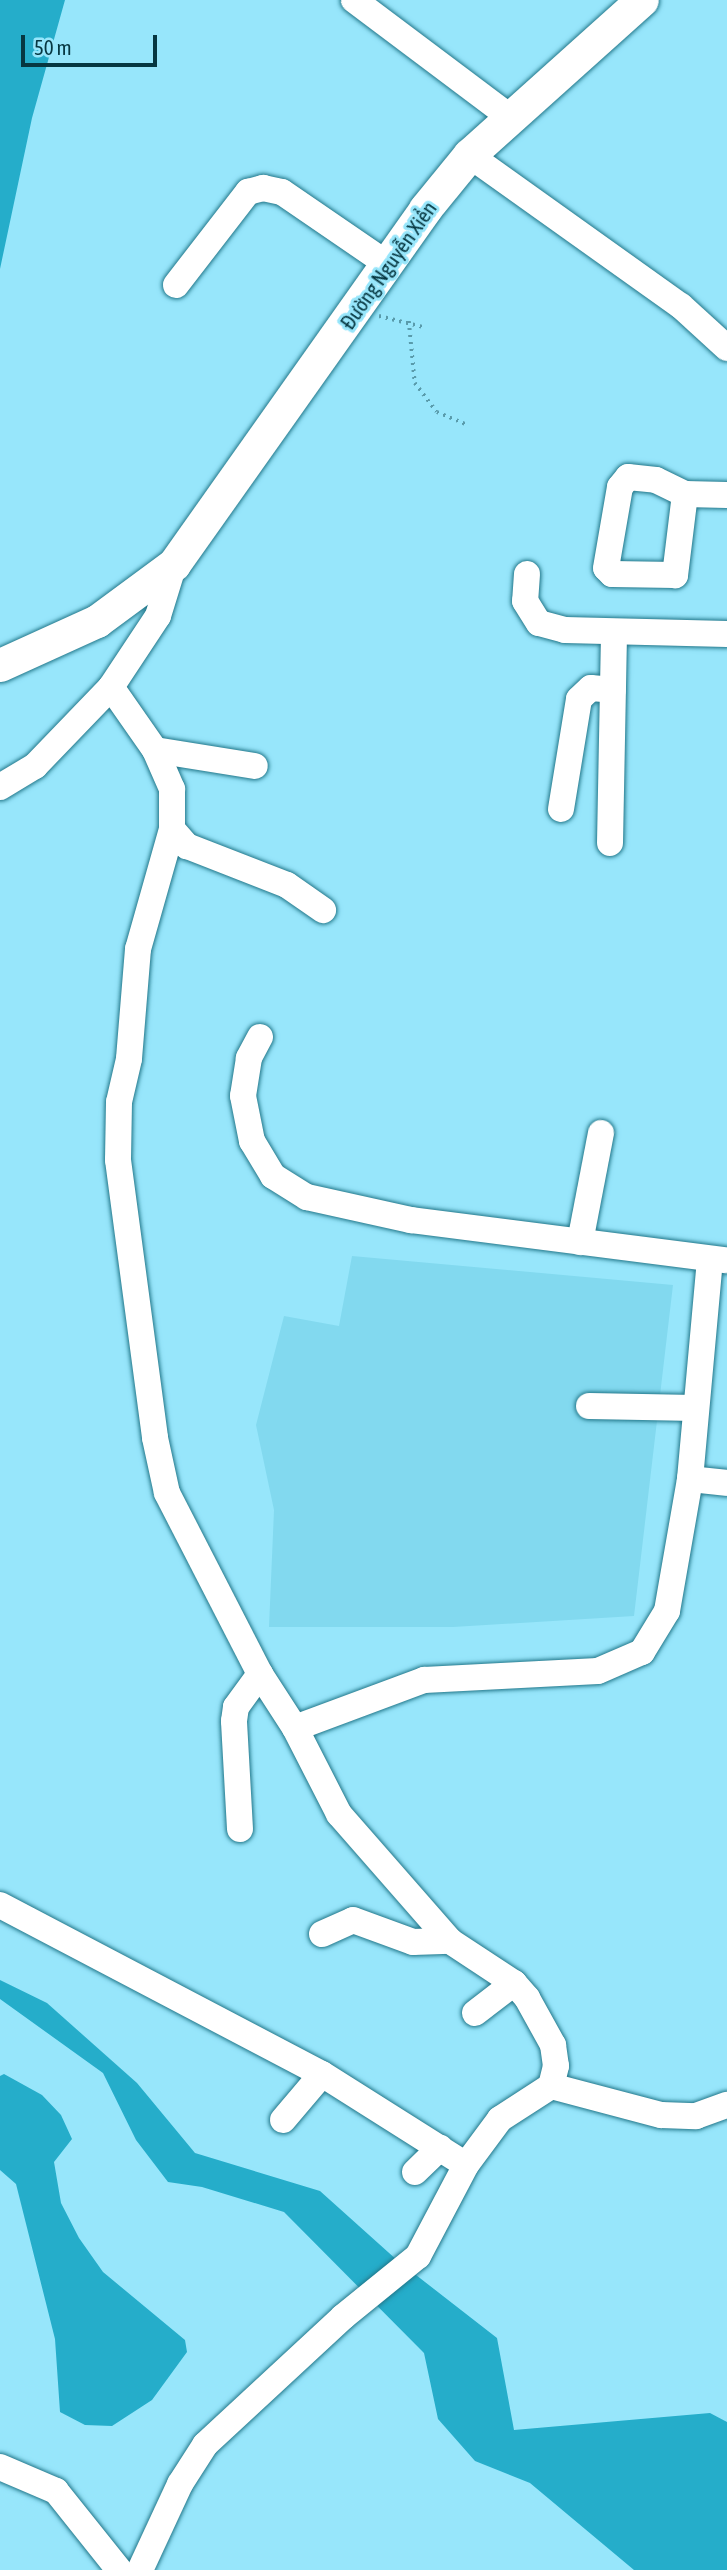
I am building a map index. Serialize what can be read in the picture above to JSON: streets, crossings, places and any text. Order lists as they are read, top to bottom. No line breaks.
{"streets":{"main road":["Đường Nguyễn Xiển"]},"scale_bar":"50 m"}
